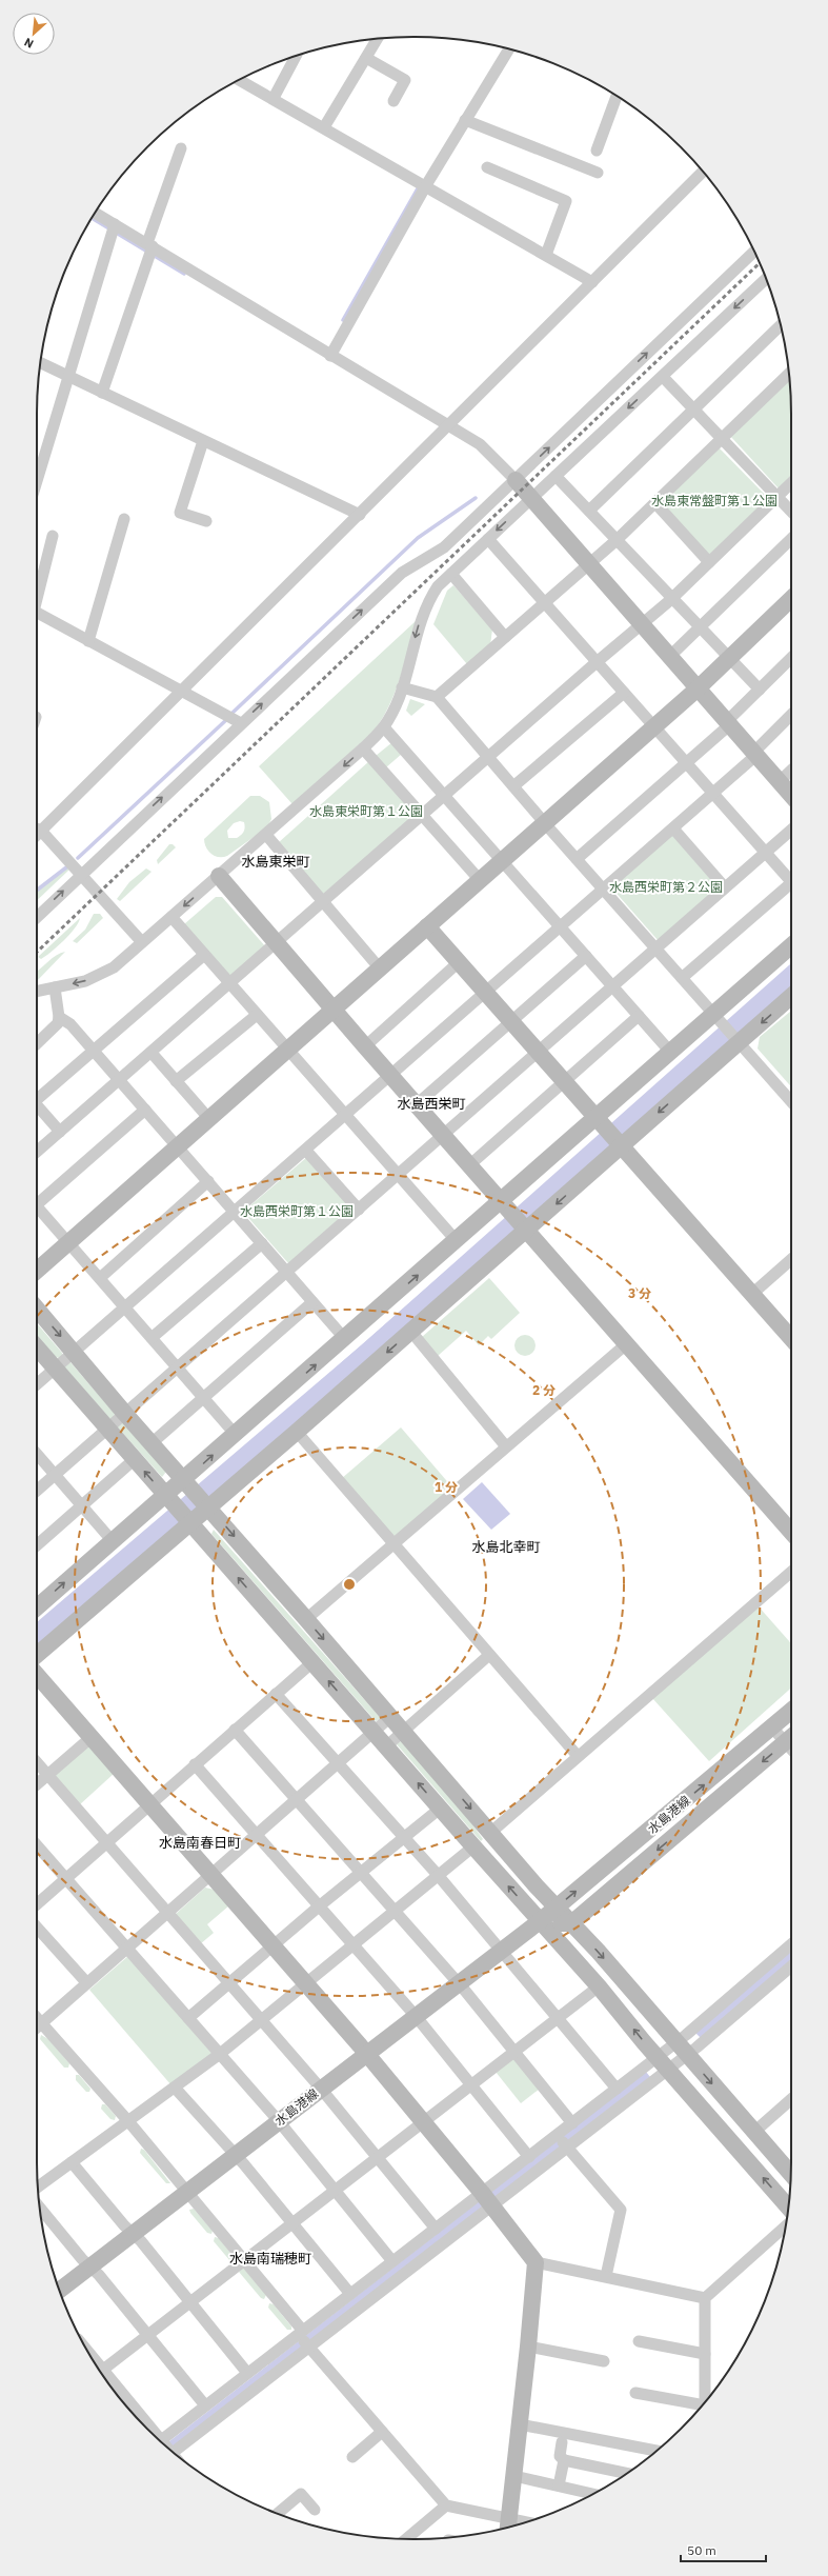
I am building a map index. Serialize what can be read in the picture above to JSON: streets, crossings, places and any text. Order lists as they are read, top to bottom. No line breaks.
{"streets":{"street":["水島港線"]},"districts":["水島東栄町","水島西栄町","水島北幸町","水島南春日町","水島南瑞穂町"],"parks":["水島東常盤町第１公園","水島東栄町第１公園","水島西栄町第２公園","水島西栄町第１公園"],"scale_bar":"50 m","north":"bottom left","rings":["3 分","2 分","1 分"]}
